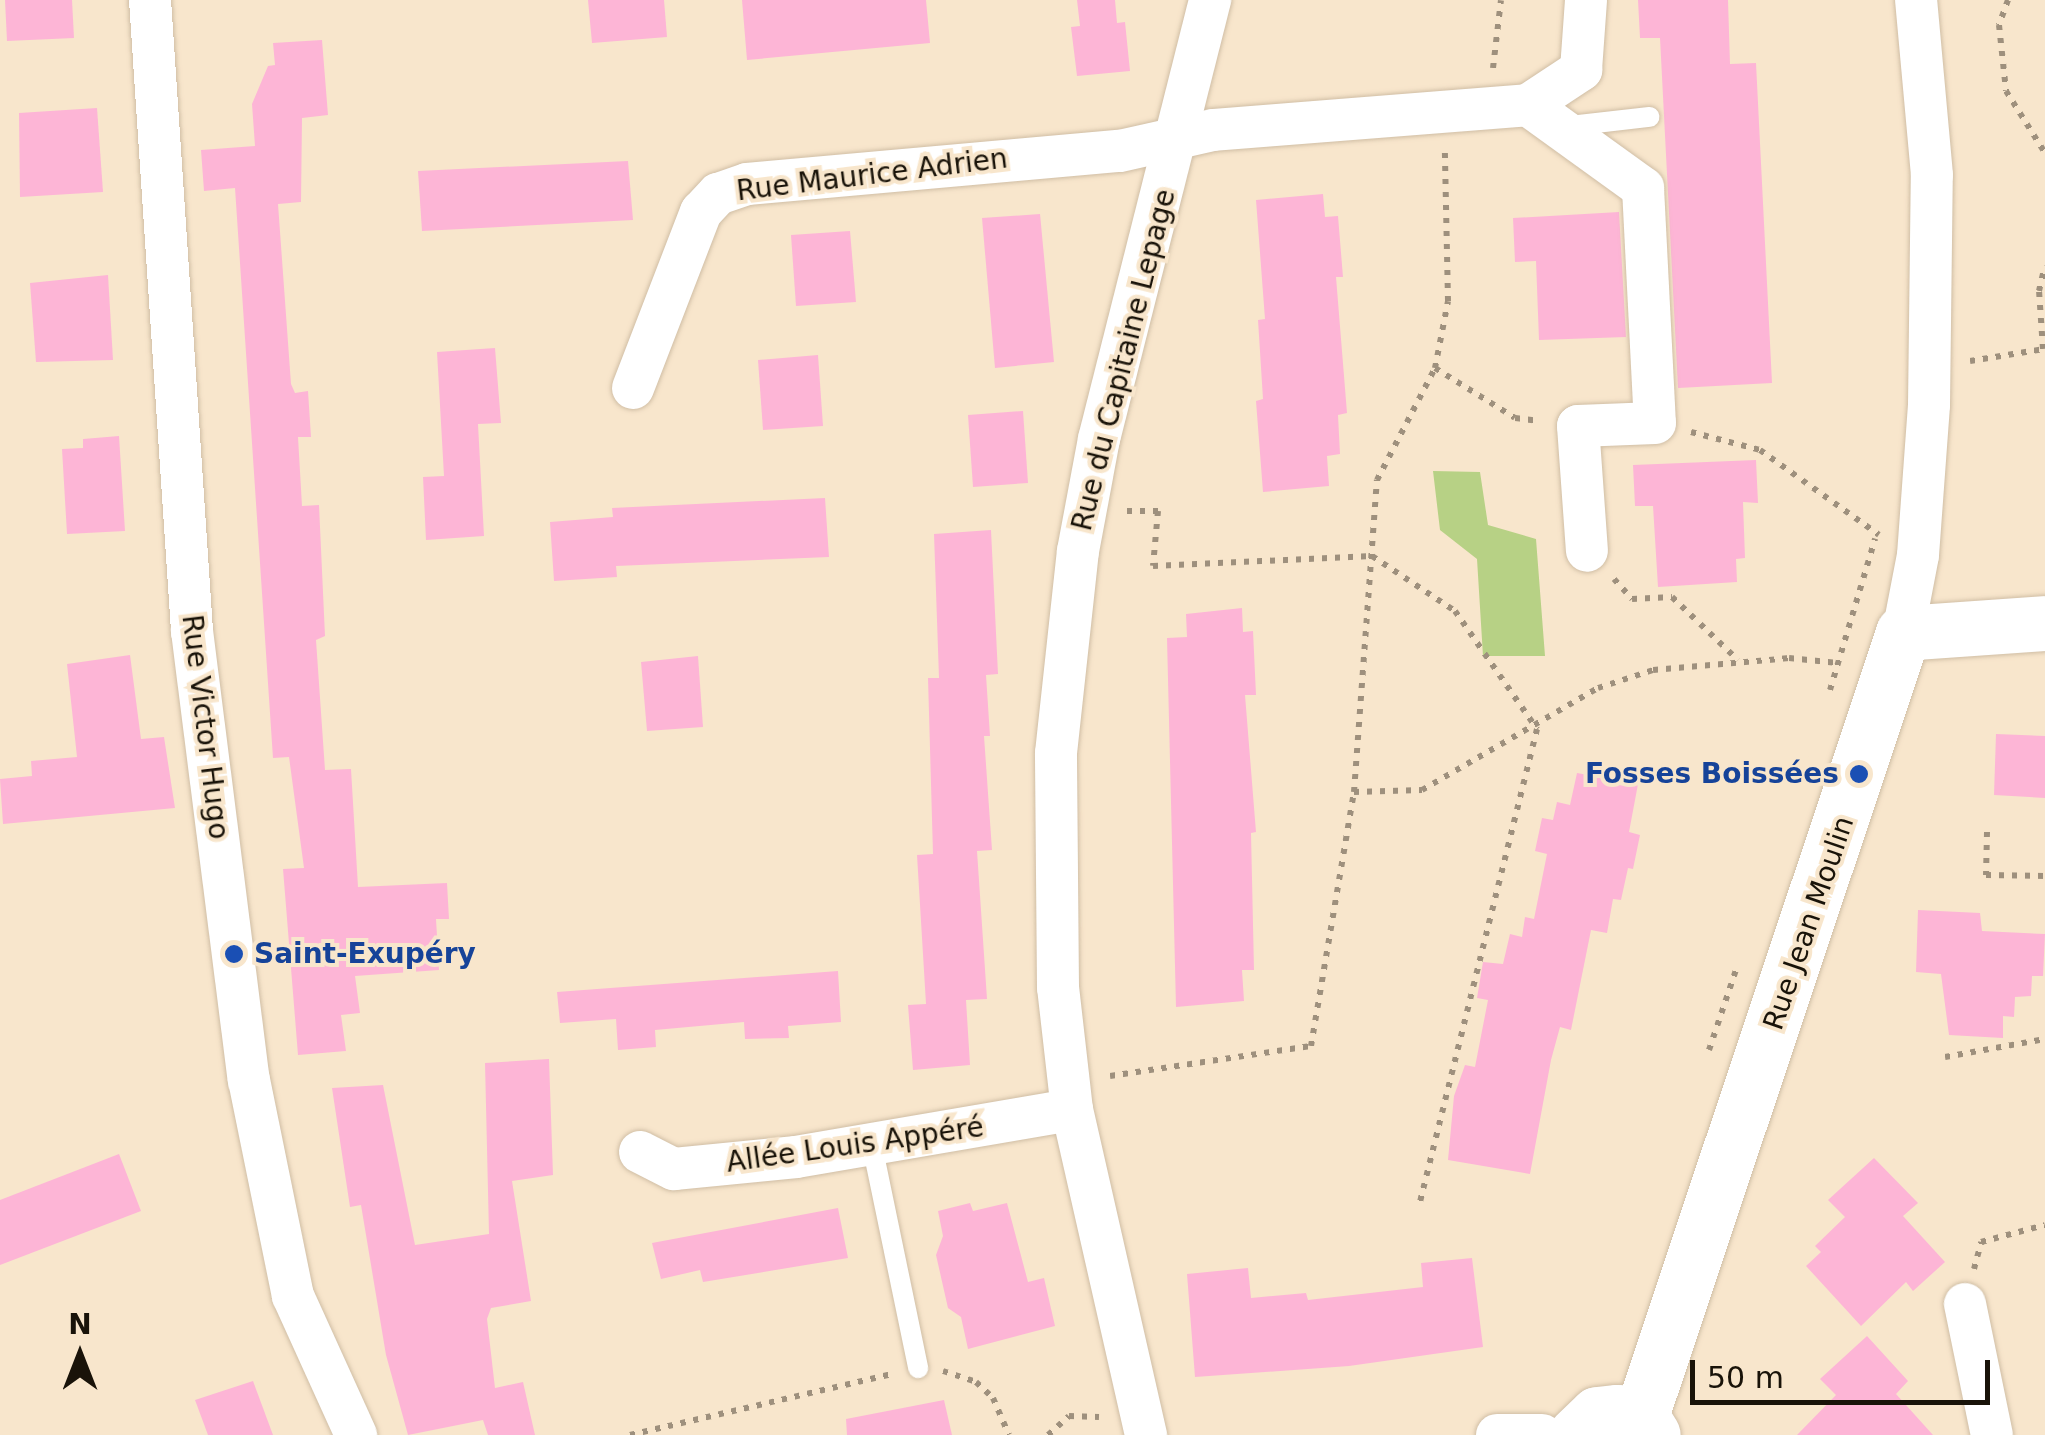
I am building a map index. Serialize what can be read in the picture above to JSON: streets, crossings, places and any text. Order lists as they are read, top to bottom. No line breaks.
{"streets":{"street":["Rue Maurice Adrien","Rue du Capitaine Lepage","Rue Victor Hugo","Rue Jean Moulin","Allée Louis Appéré"]},"crossings":[["Rue Maurice Adrien","Rue du Capitaine Lepage"],["Rue du Capitaine Lepage","Allée Louis Appéré"]],"places":["Fosses Boissées","Saint-Exupéry"],"scale_bar":"50 m","north":"top"}
